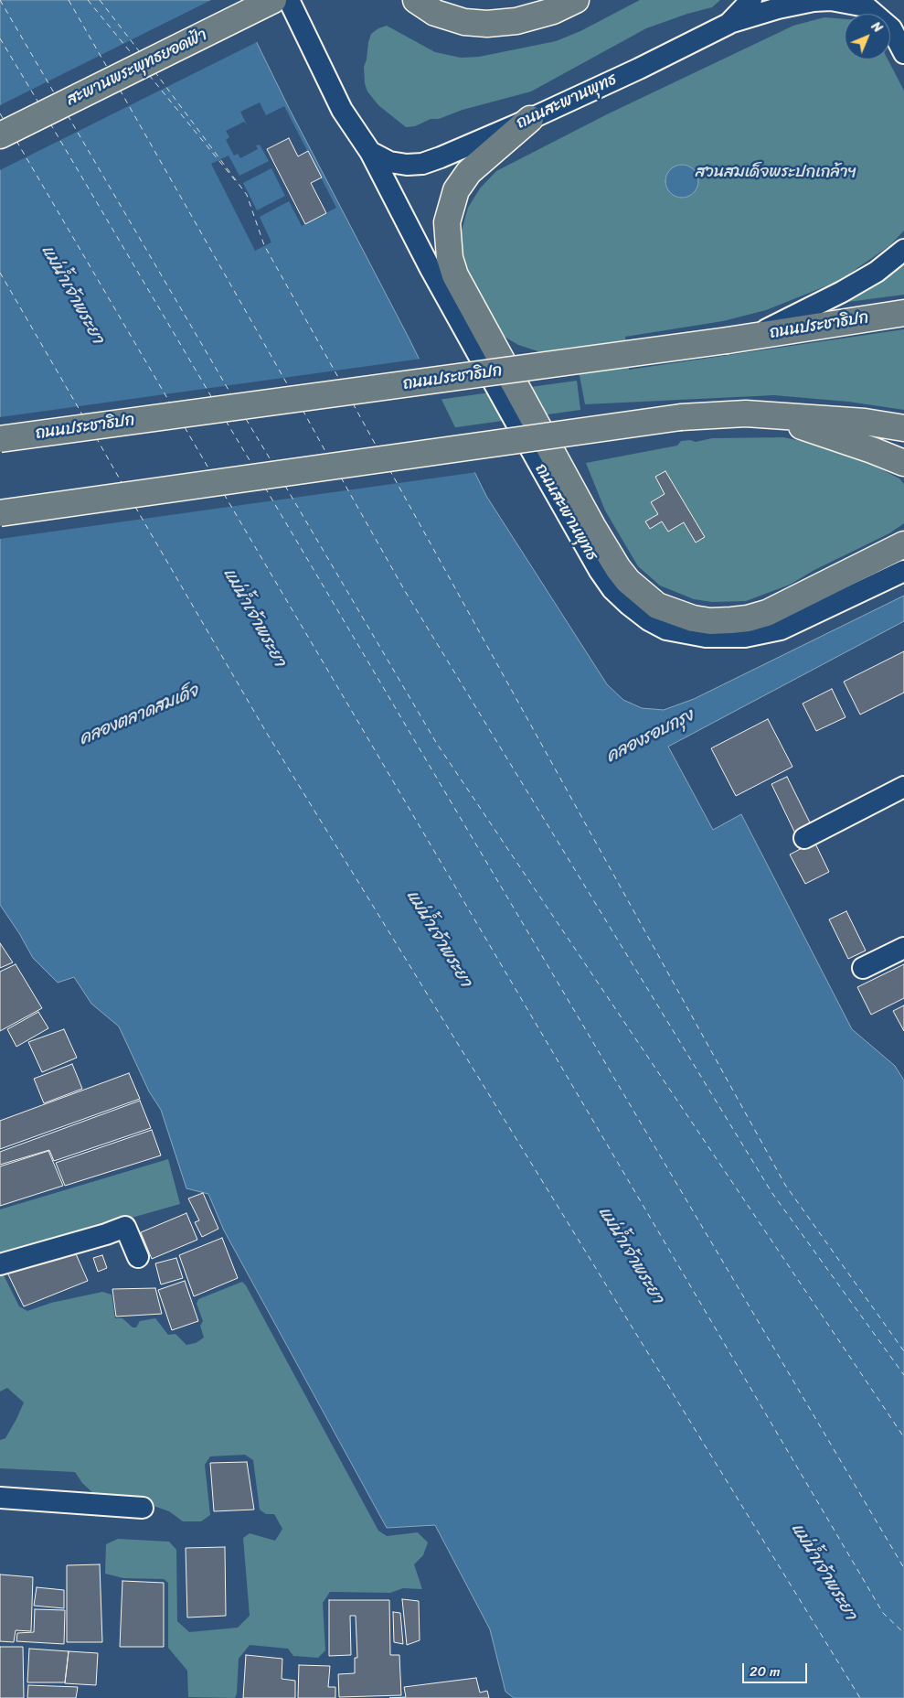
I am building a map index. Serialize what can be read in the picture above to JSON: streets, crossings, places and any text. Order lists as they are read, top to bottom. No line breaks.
{"streets":{"main road":["สะพานพระพุทธยอดฟ้า","ถนนประชาธิปก"],"street":["ถนนสะพานพุทธ"]},"water":["แม่น้ำเจ้าพระยา","คลองตลาดสมเด็จ","คลองรอบกรุง"],"parks":["สวนสมเด็จพระปกเกล้าฯ"],"scale_bar":"20 m","north":"top right"}
